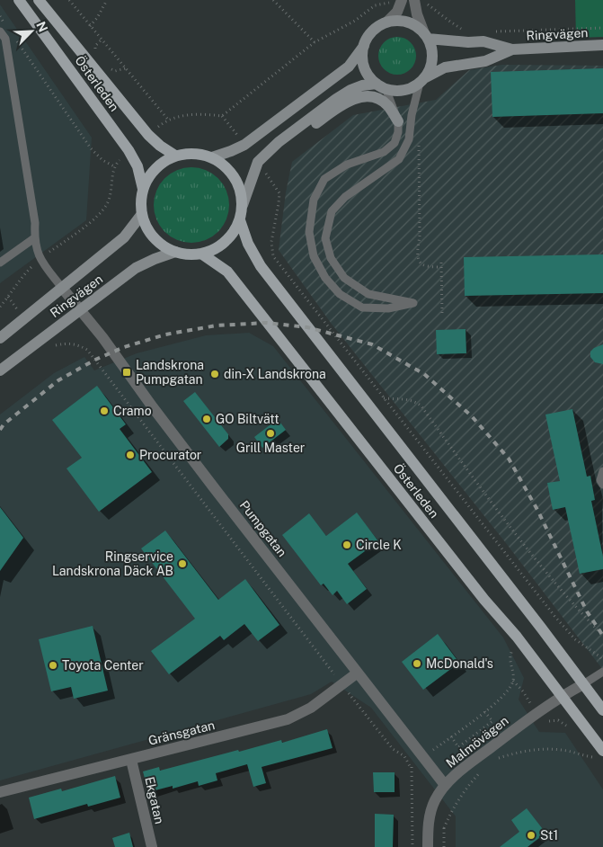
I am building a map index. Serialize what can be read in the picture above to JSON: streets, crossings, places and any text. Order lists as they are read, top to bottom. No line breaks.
{"streets":{"main road":["Ringvägen","Österleden"],"street":["Pumpgatan","Gränsgatan","Malmövägen","Ekgatan"]},"crossings":[["Ringvägen","Österleden"],["Ringvägen","Pumpgatan"],["Österleden","Malmövägen"],["Pumpgatan","Gränsgatan"],["Pumpgatan","Malmövägen"],["Gränsgatan","Ekgatan"]],"places":{"transit":["Landskrona Pumpgatan"],"other":["din-X Landskrona","Cramo","GO Biltvätt","Grill Master","Procurator","Circle K","Ringservice Landskrona Däck AB","McDonald's","Toyota Center","St1"]},"north":"top right"}
